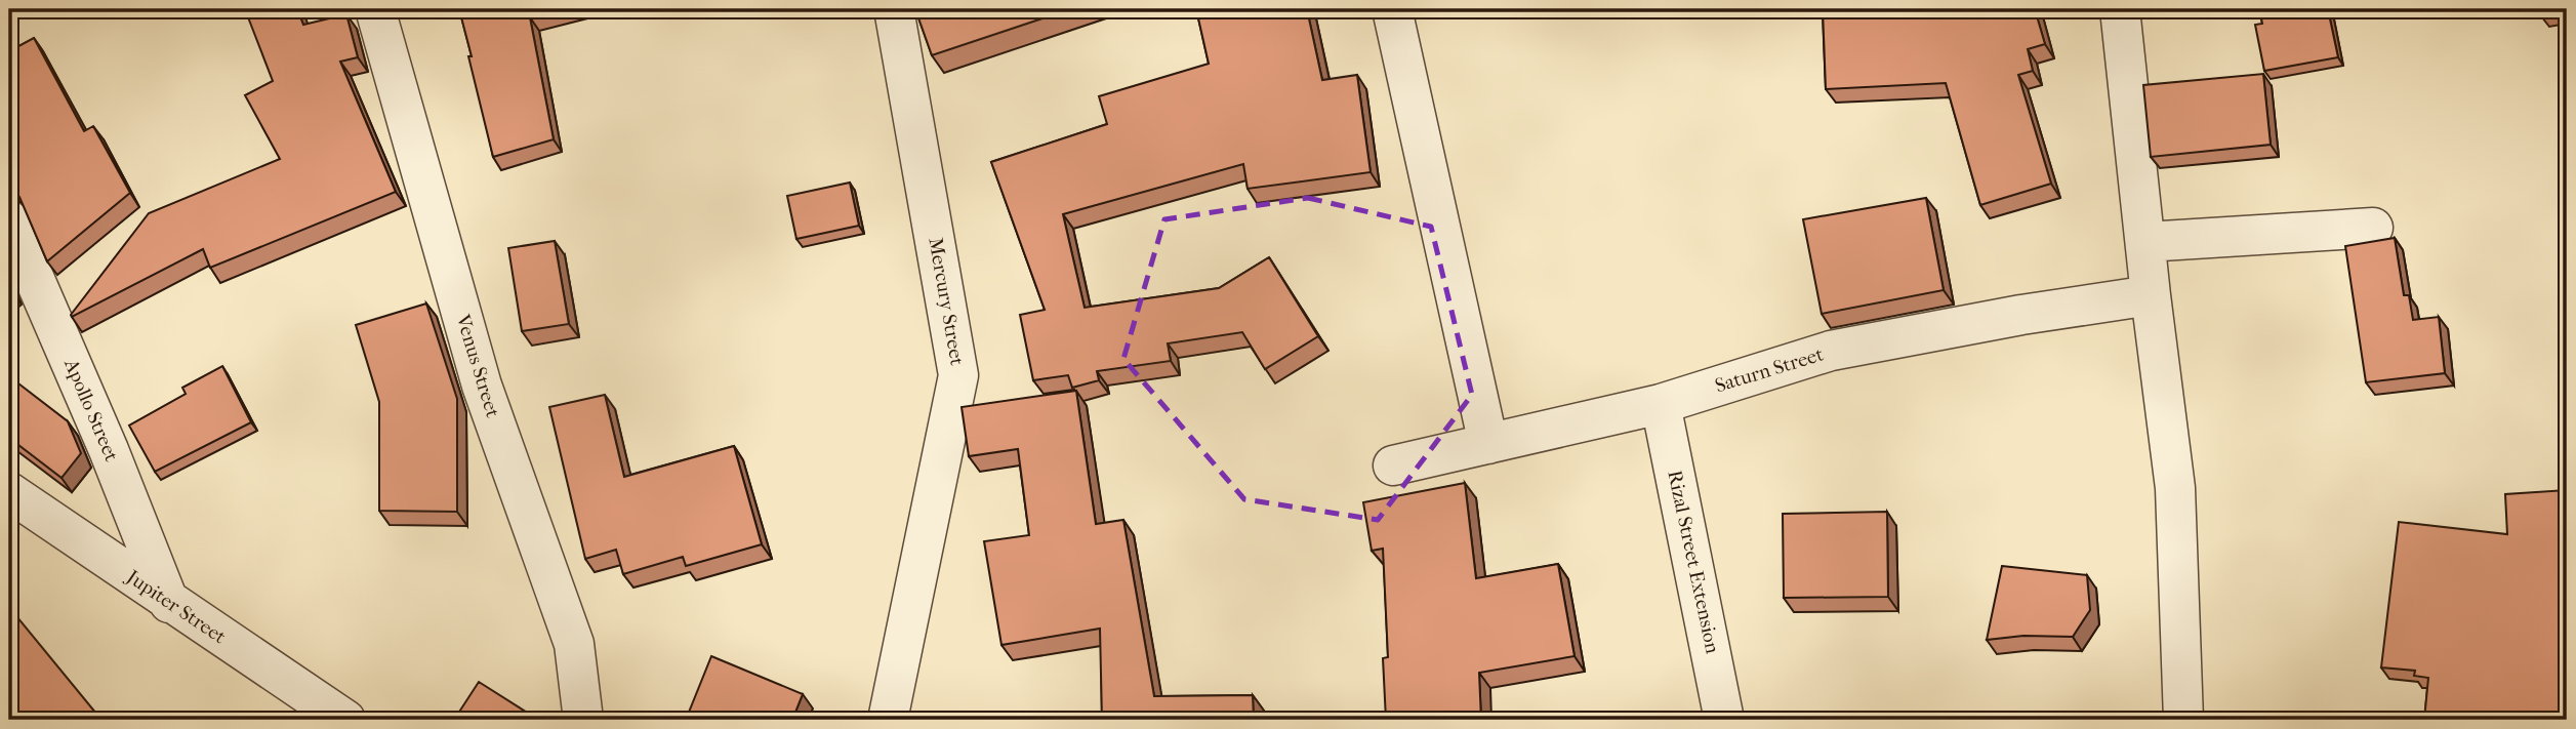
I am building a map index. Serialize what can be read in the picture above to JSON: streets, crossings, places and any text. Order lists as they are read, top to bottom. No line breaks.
{"streets":{"street":["Mercury Street","Venus Street","Saturn Street","Apollo Street","Rizal Street Extension","Jupiter Street"]},"crossings":[["Saturn Street","Rizal Street Extension"],["Apollo Street","Jupiter Street"]]}
